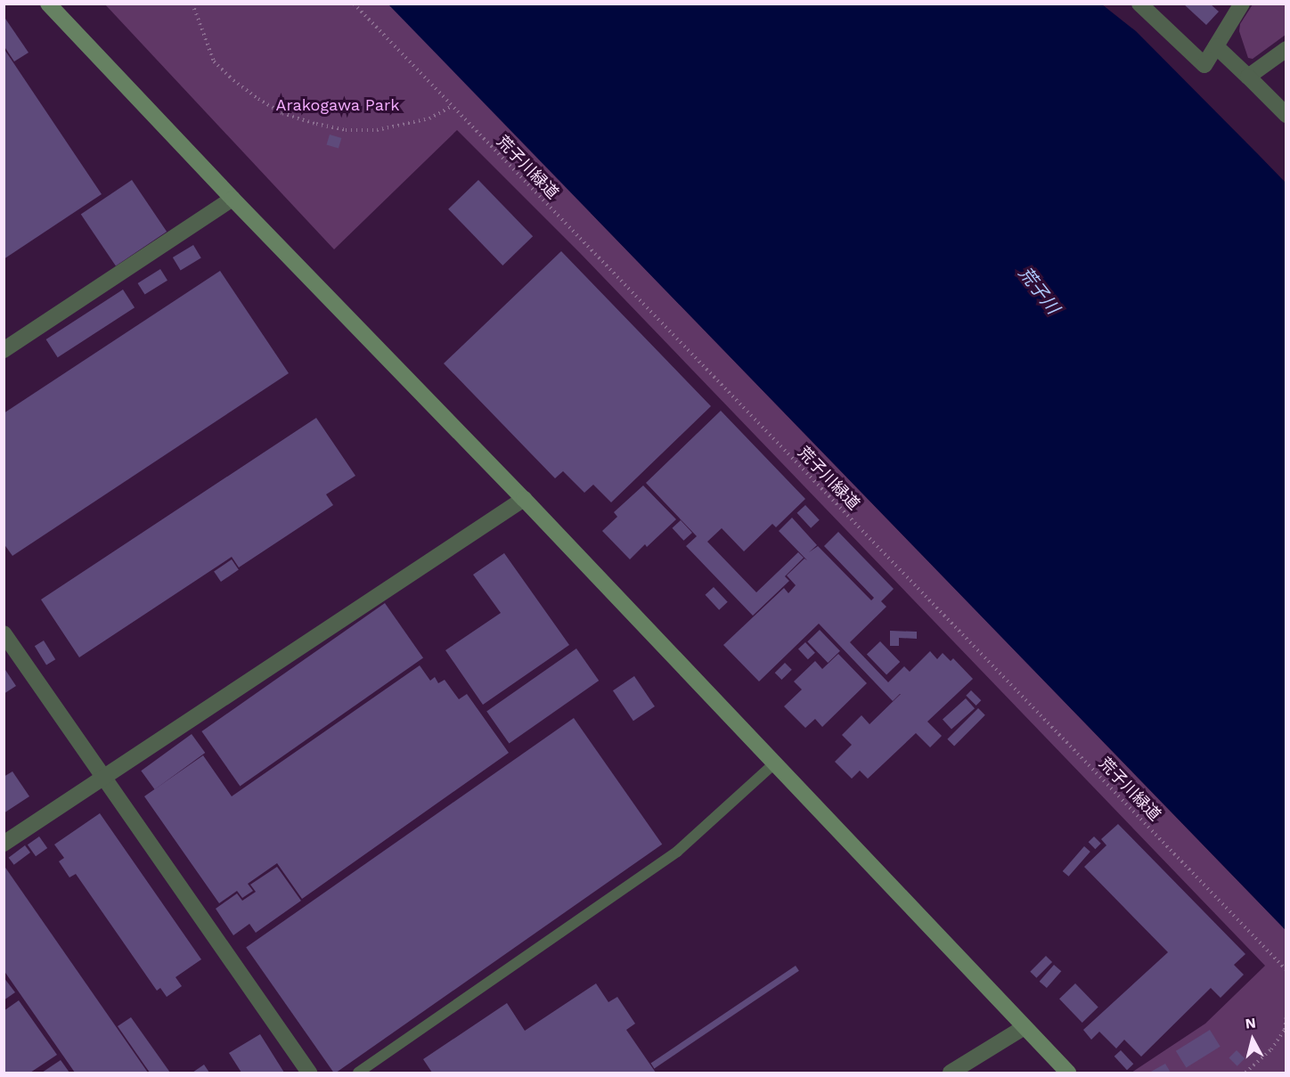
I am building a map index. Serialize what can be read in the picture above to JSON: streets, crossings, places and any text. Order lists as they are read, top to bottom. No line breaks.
{"streets":{"path":["荒子川緑道"]},"water":["荒子川"],"parks":["Arakogawa Park"],"north":"top"}
